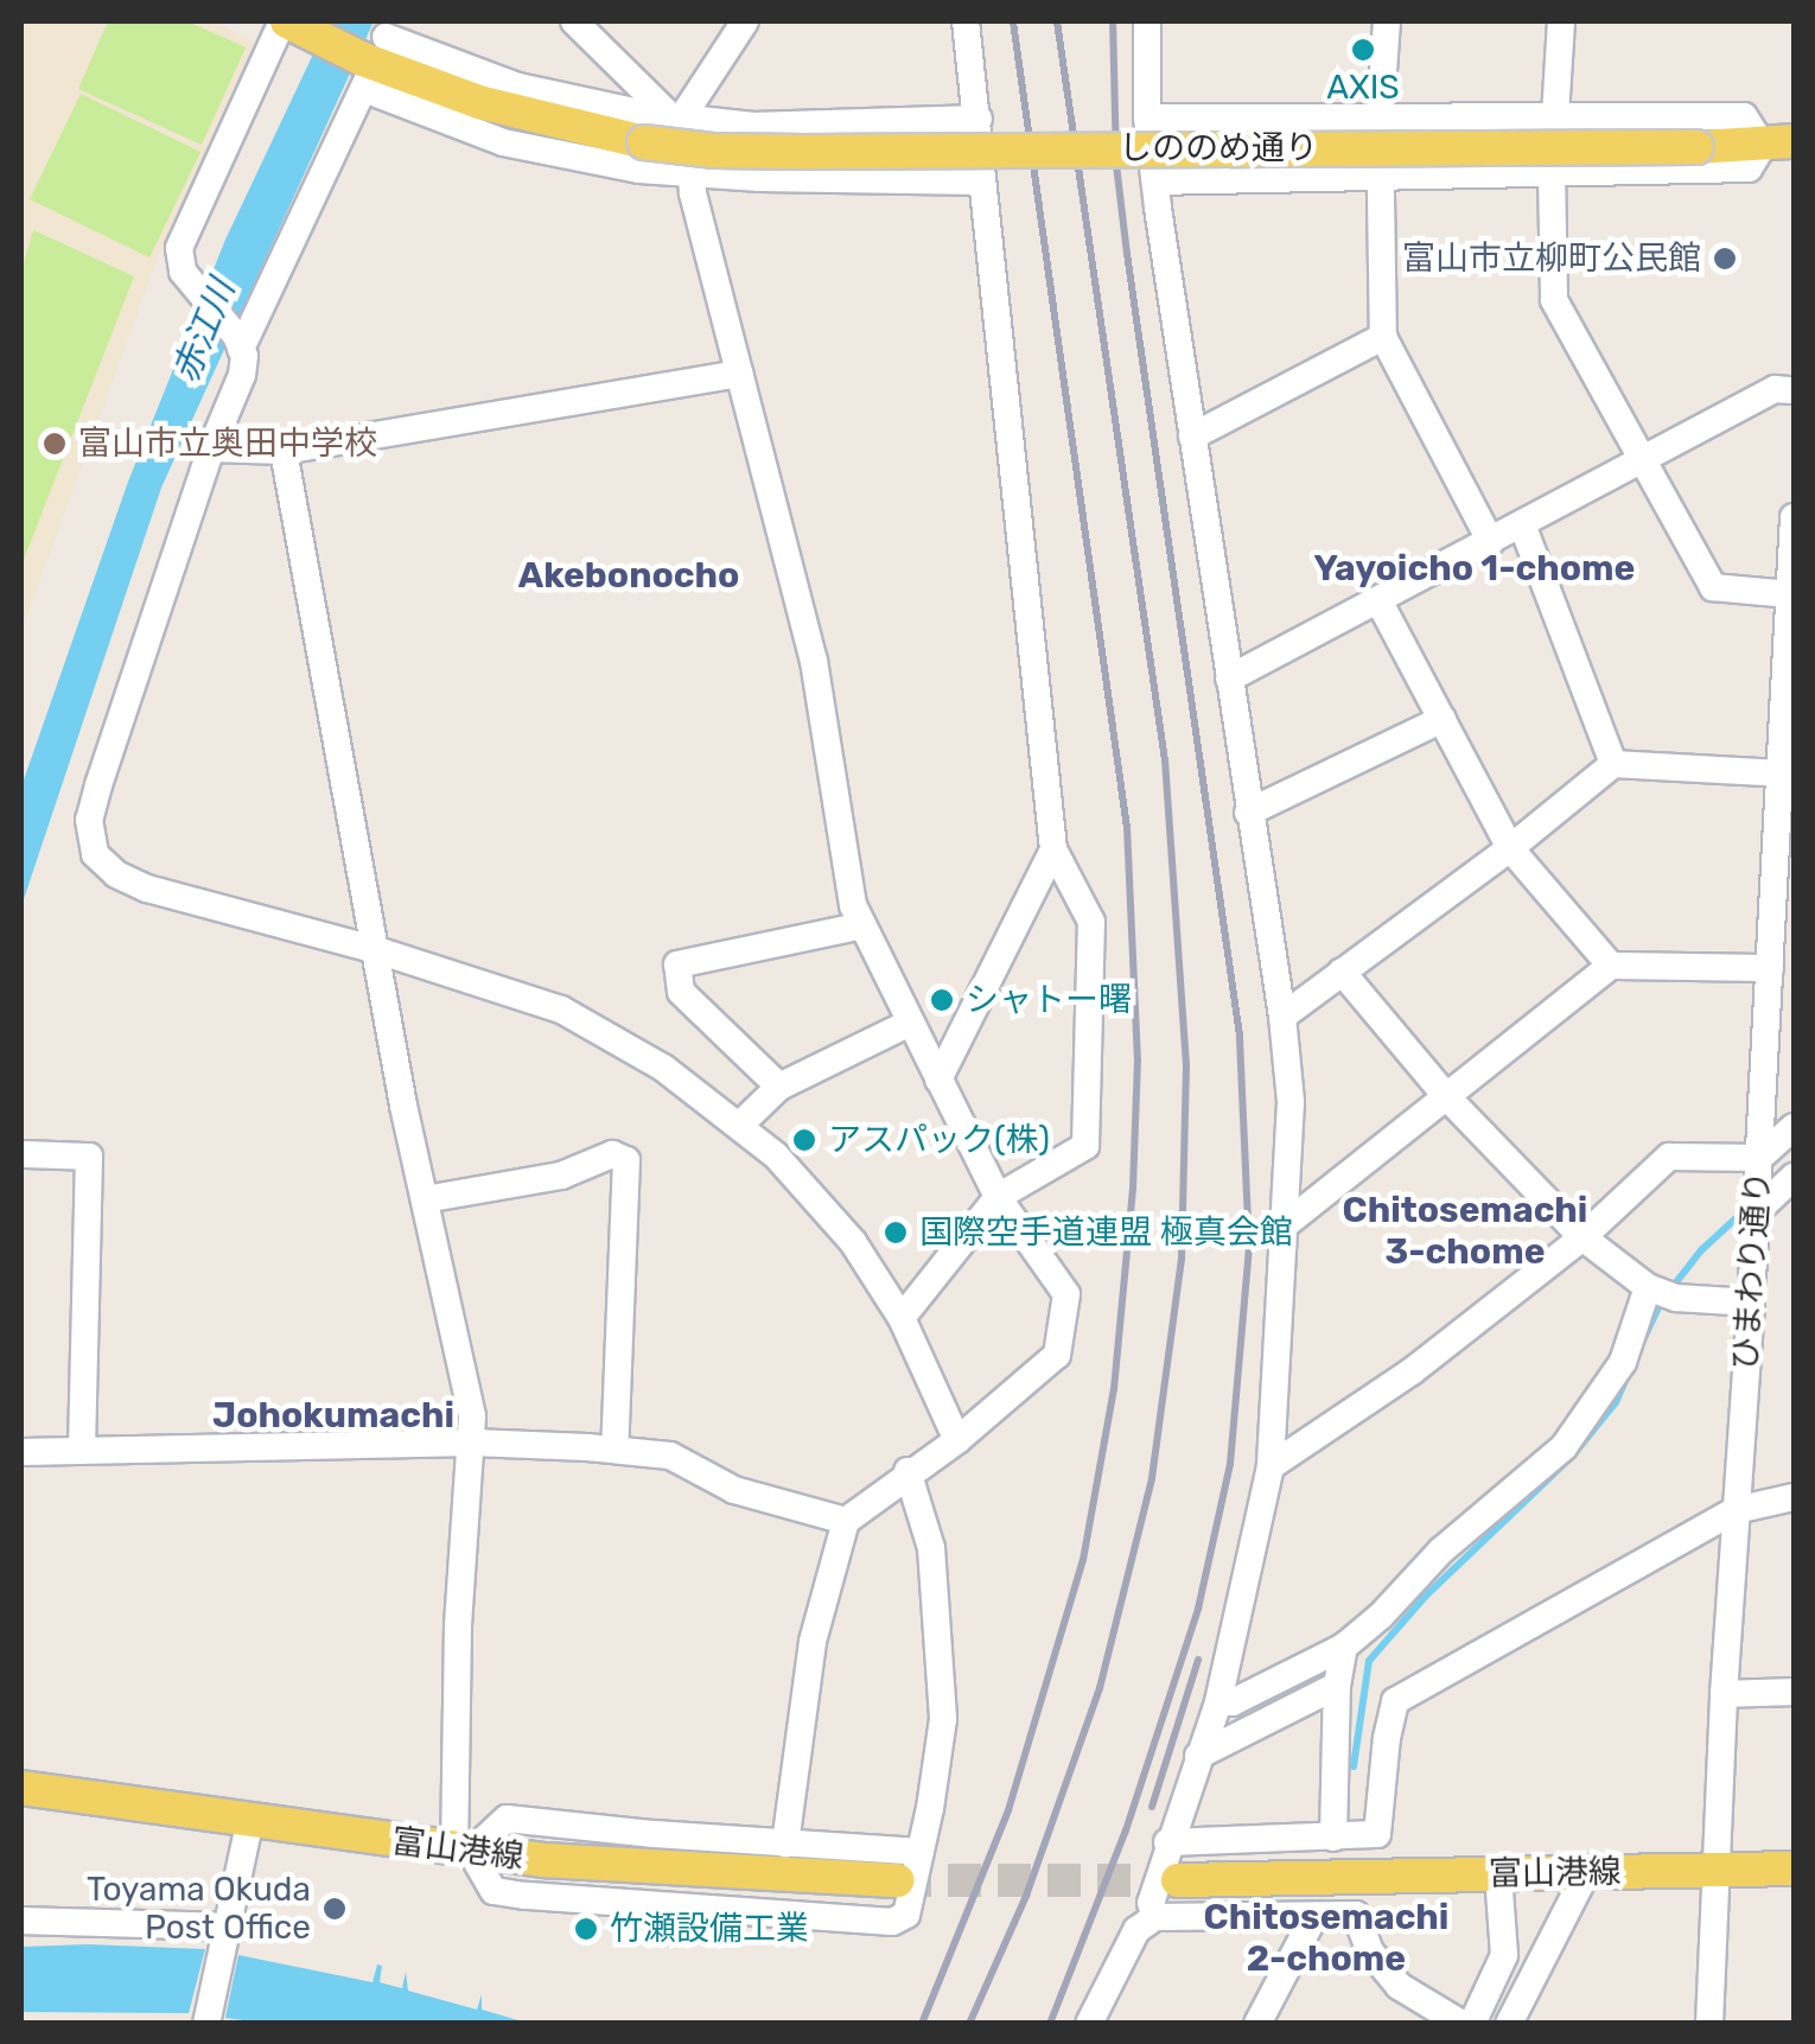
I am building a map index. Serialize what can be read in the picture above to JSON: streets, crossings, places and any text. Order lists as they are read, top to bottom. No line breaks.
{"streets":{"main road":["しののめ通り","富山港線"],"street":["ひまわり通り"]},"crossings":[["ひまわり通り","富山港線"]],"districts":["Yayoicho 1-chome","Akebonocho","Chitosemachi 3-chome","Johokumachi","Chitosemachi 2-chome"],"water":["赤江川"],"places":["AXIS","富山市立柳町公民館","富山市立奥田中学校","シャトー曙","アスパック(株)","国際空手道連盟 極真会館","Toyama Okuda Post Office","竹瀬設備工業"]}
